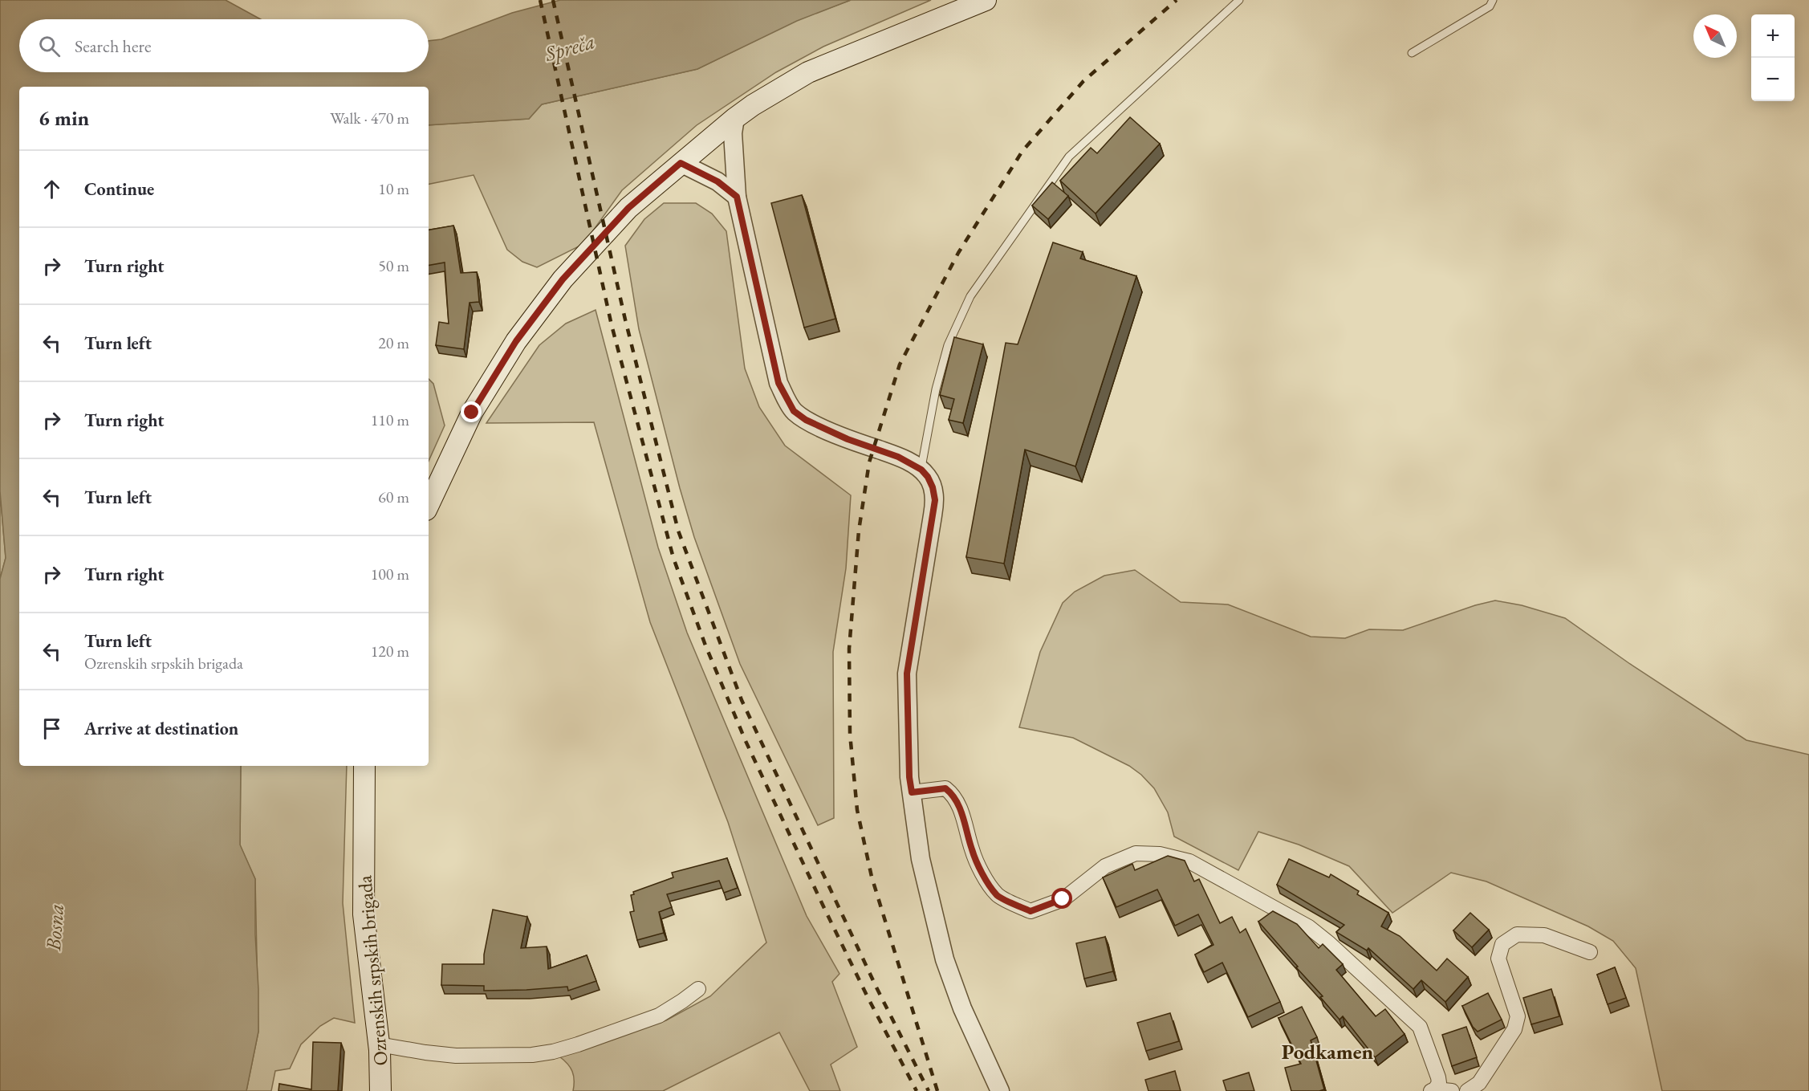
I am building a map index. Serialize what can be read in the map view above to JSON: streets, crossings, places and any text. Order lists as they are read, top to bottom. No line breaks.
{"streets":{"main road":["Ozrenskih srpskih brigada"]},"districts":["Podkamen"],"water":["Spreča","Bosna"],"north":"top left","page":{"map_buttons":["+","−"],"search":"Search here","heading":["6 min","Walk · 470 m"],"list":[["Continue","10 m"],["Turn right","50 m"],["Turn left","20 m"],["Turn right","110 m"],["Turn left","60 m"],["Turn right","100 m"],["Turn left","Ozrenskih srpskih brigada","120 m"],"Arrive at destination"]}}
